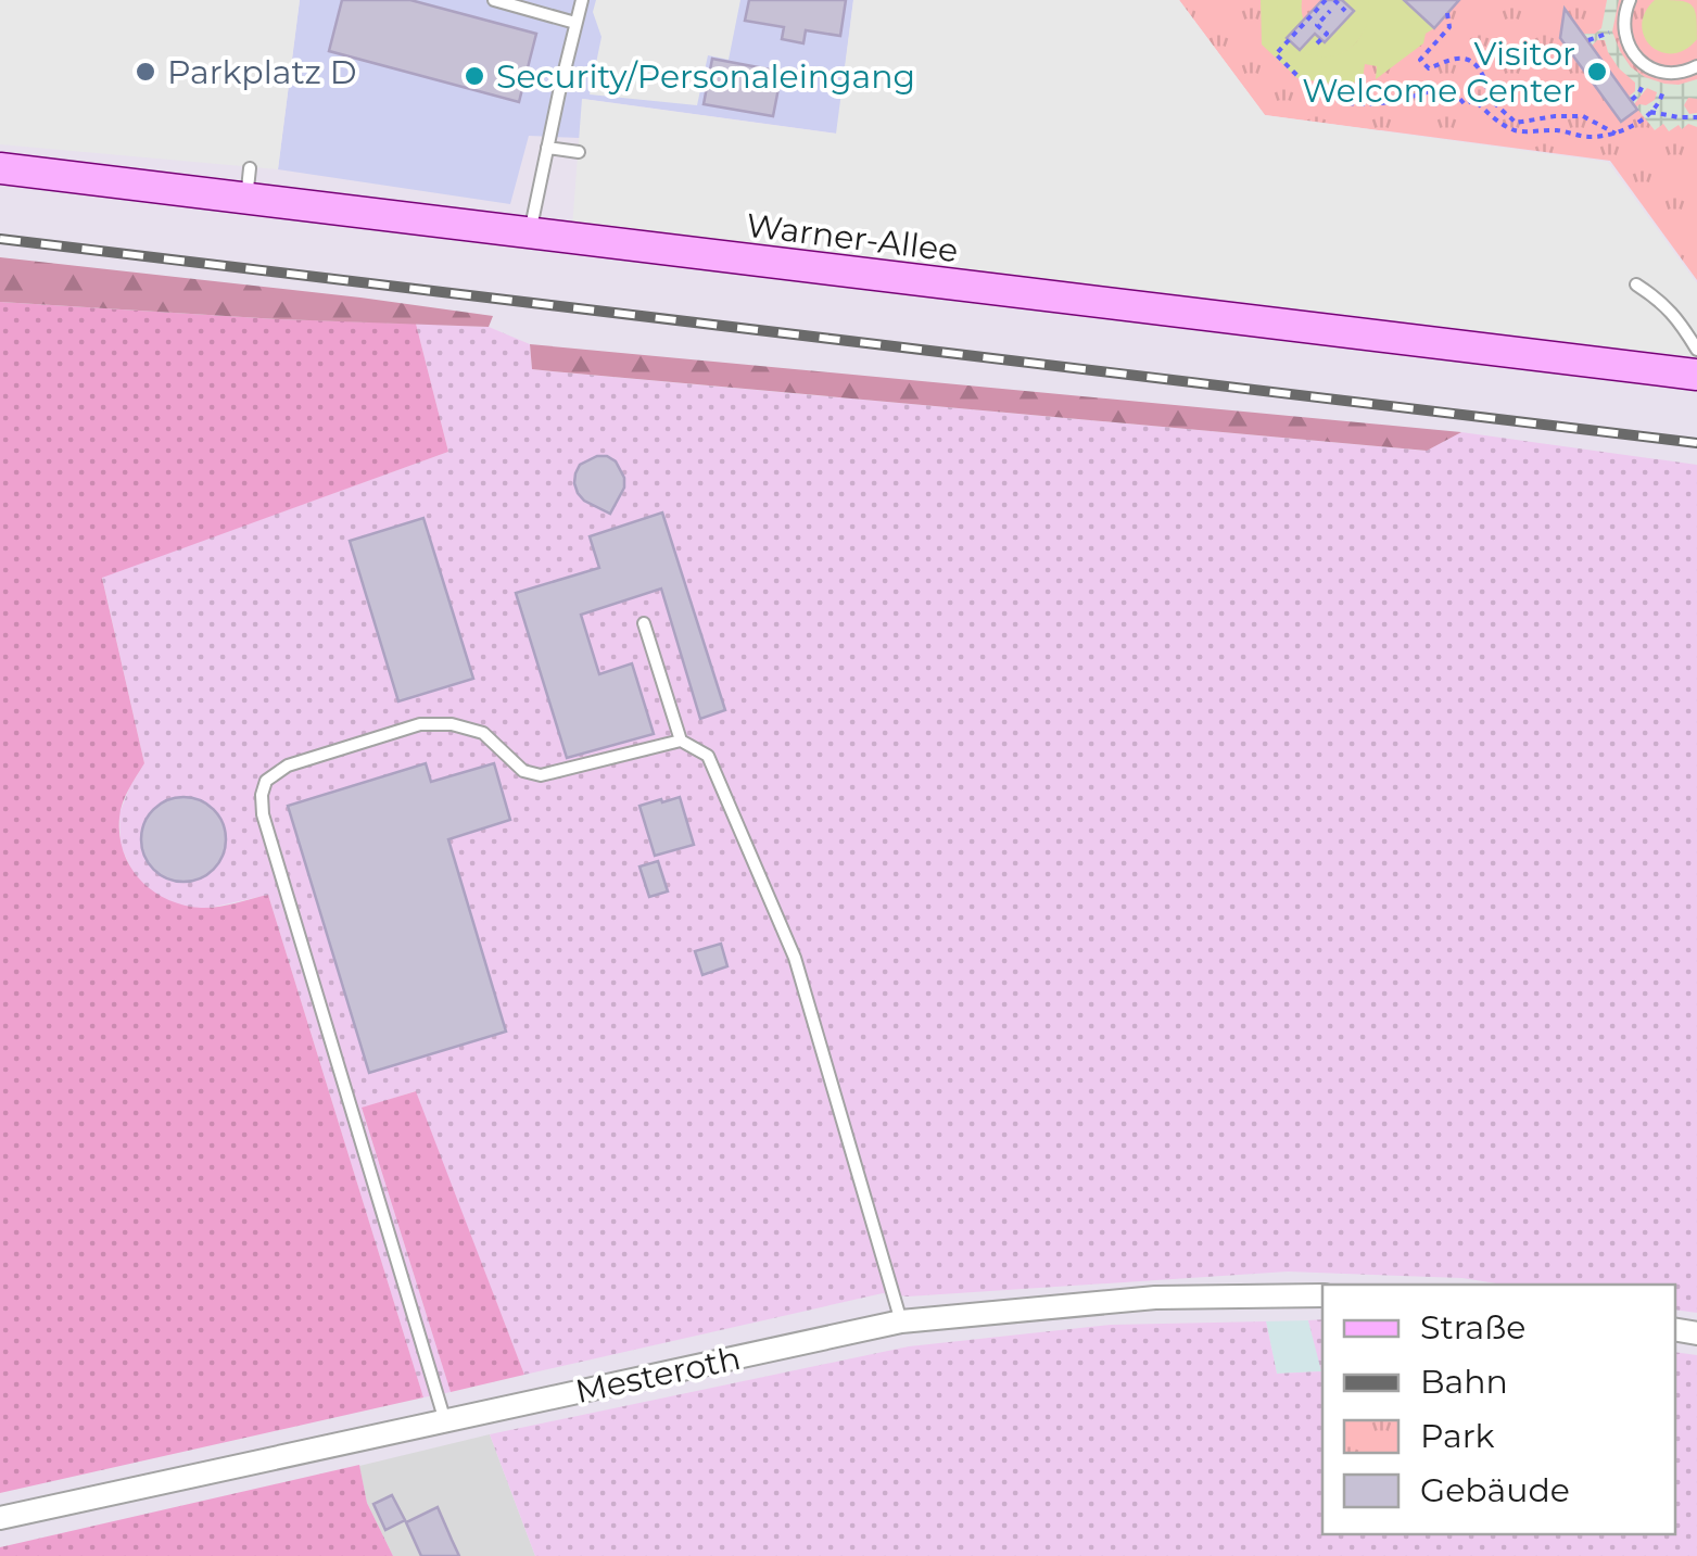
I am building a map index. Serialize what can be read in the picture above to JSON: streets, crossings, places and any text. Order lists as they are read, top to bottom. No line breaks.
{"streets":{"street":["Warner-Allee","Mesteroth"]},"places":["Parkplatz D","Visitor Welcome Center","Security/Personaleingang"],"legend":["Straße","Bahn","Park","Gebäude"]}
